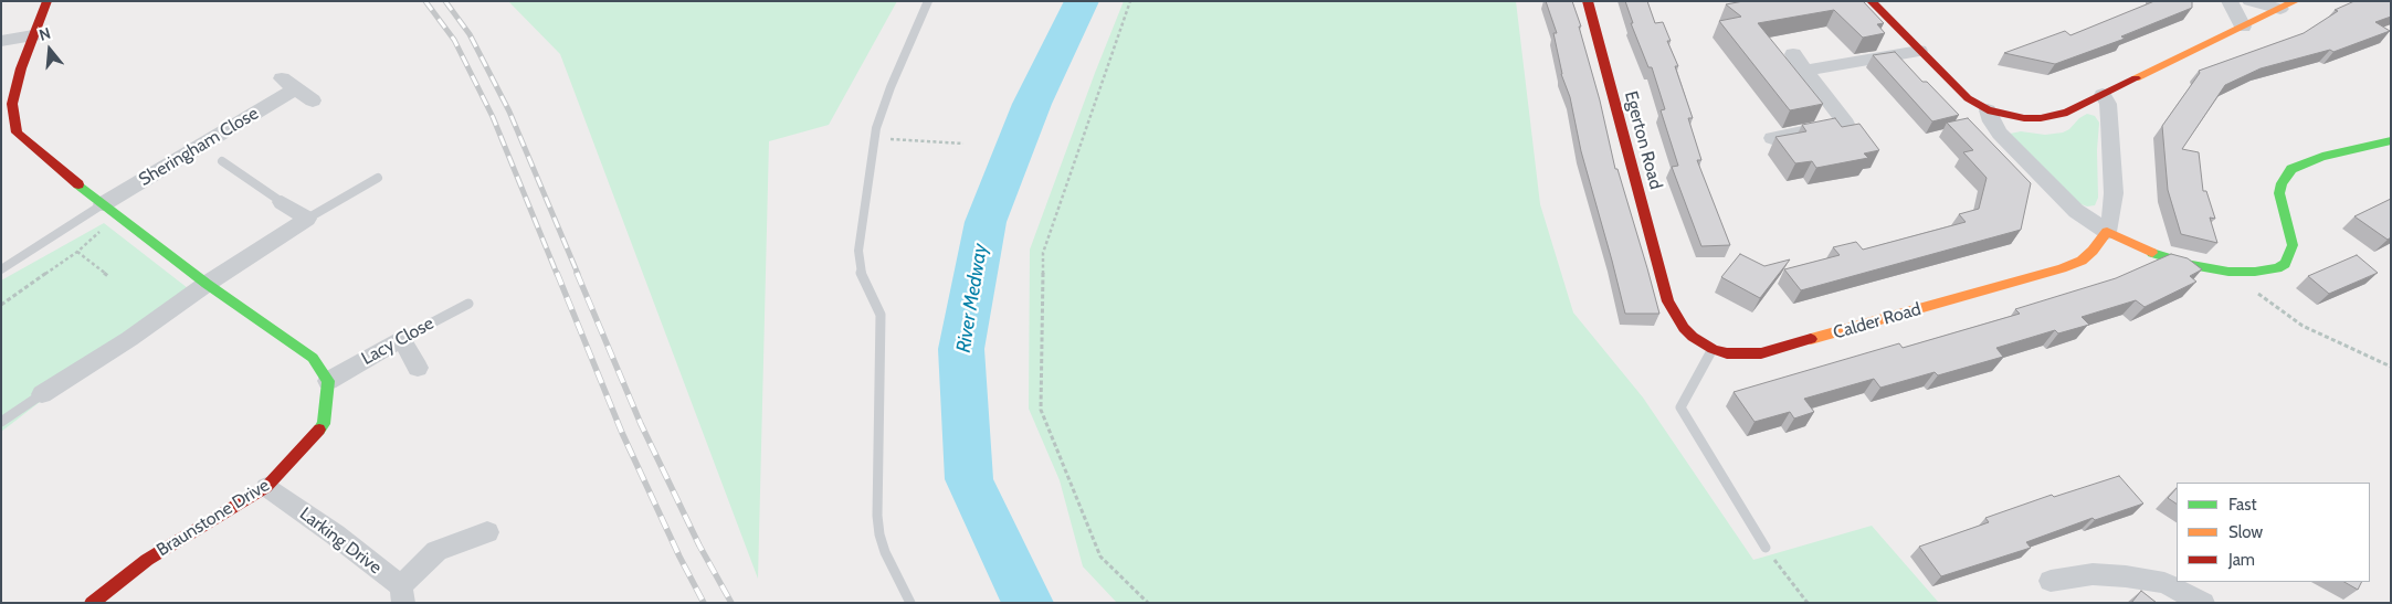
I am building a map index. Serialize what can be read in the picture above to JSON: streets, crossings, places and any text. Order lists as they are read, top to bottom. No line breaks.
{"streets":{"street":["Egerton Road","Sheringham Close","Calder Road","Lacy Close","Braunstone Drive","Larking Drive"]},"crossings":[["Egerton Road","Calder Road"],["Lacy Close","Braunstone Drive"],["Braunstone Drive","Larking Drive"]],"water":["River Medway"],"legend":["Fast","Slow","Jam"],"north":"top"}
